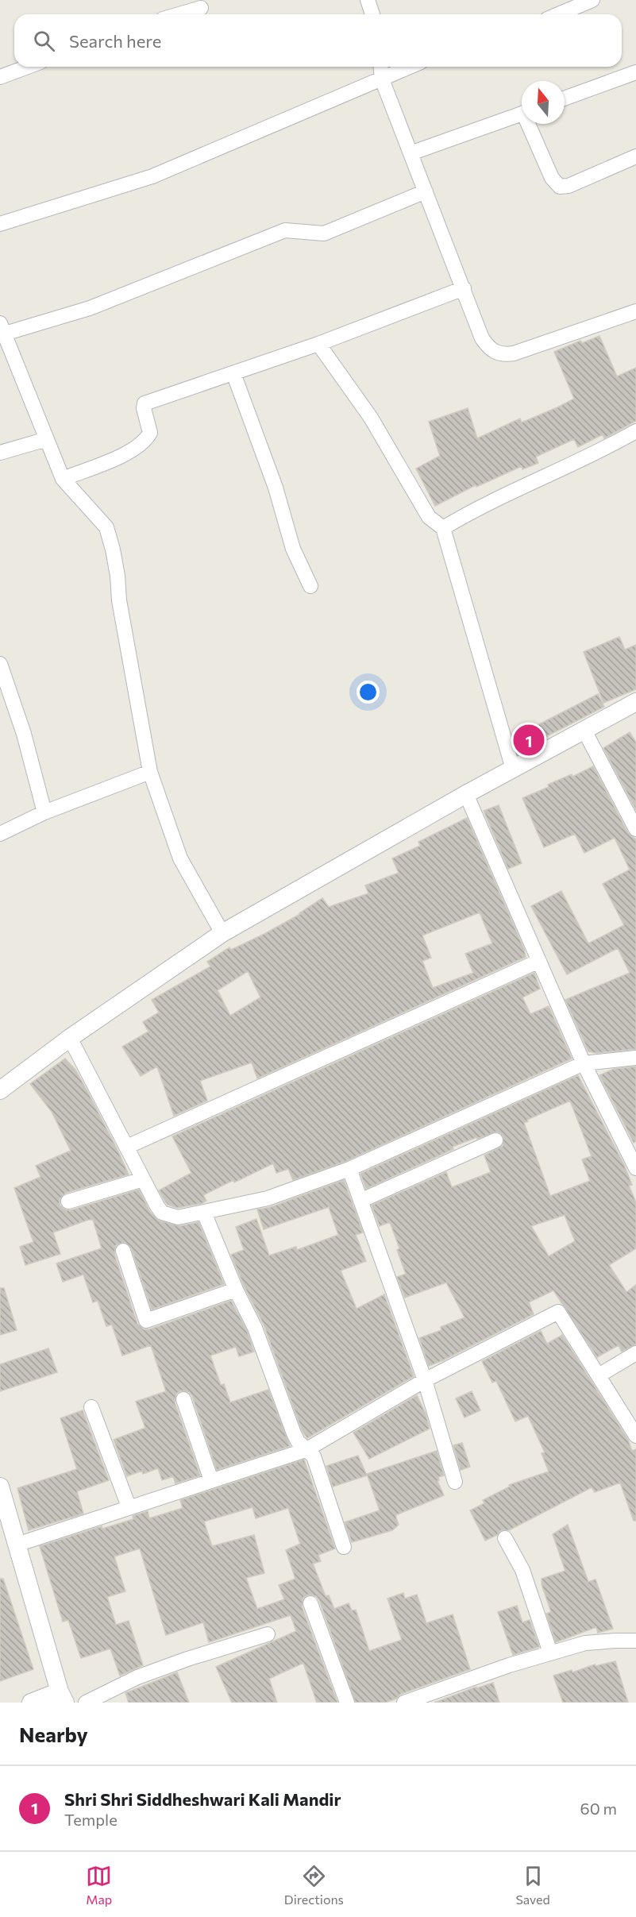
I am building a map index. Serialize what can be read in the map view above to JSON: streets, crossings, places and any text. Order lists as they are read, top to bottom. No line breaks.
{"north":"top","page":{"search":"Search here","pins":"1","heading":"Nearby","list":[{"mark":"1","name":"Shri Shri Siddheshwari Kali Mandir","note":"Temple","value":"60 m"}],"nav":["Map","Directions","Saved"]}}
